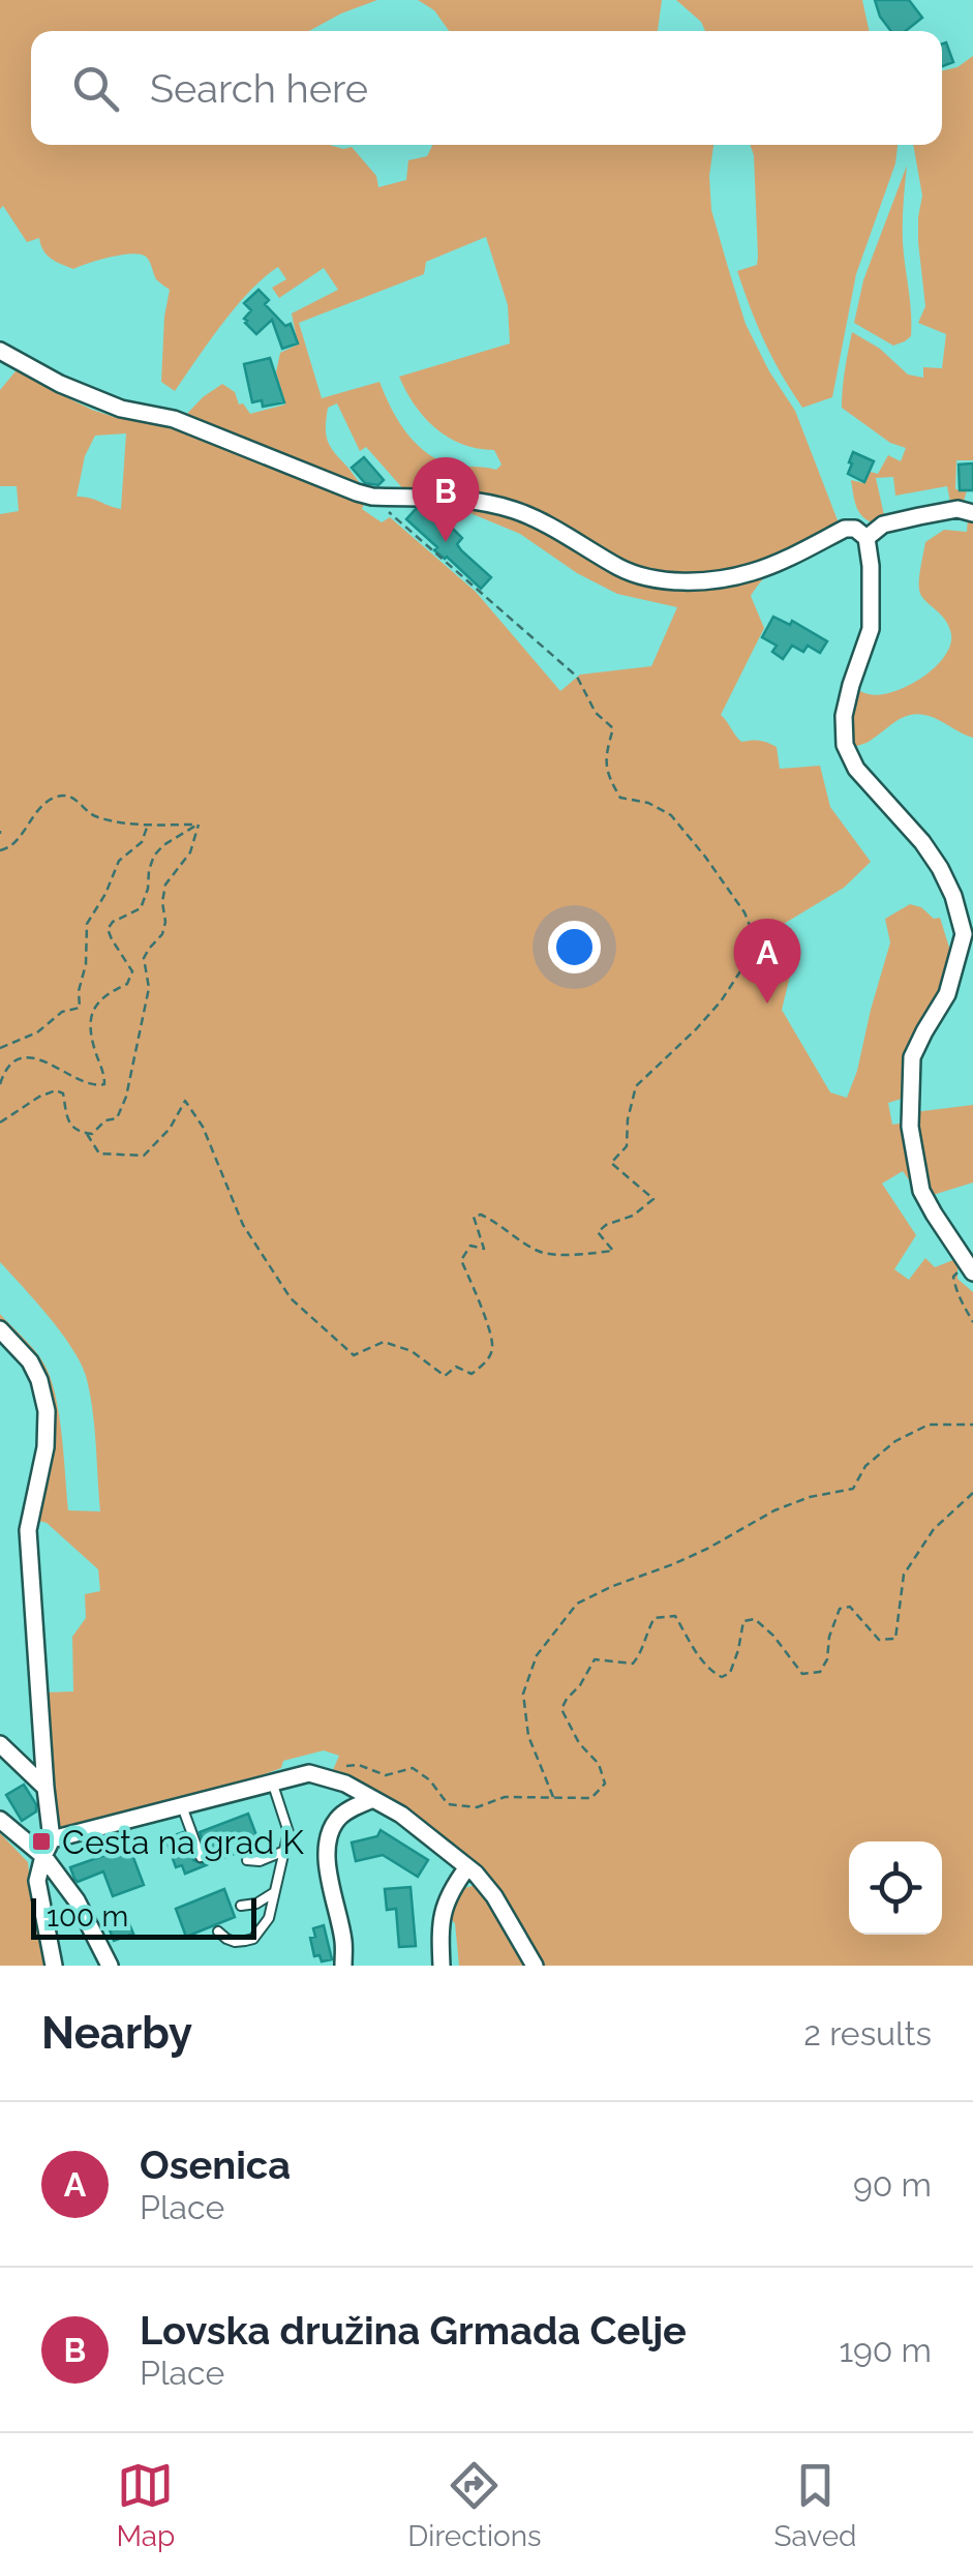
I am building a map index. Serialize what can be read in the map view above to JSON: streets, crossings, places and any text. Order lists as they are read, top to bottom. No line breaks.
{"places":{"transit":["Cesta na grad K"]},"scale_bar":"100 m","page":{"search":"Search here","pins":["B","A"],"scale":"100 m","heading":["Nearby","2 results"],"list":[{"mark":"A","name":"Osenica","note":"Place","value":"90 m"},{"mark":"B","name":"Lovska družina Grmada Celje","note":"Place","value":"190 m"}],"nav":["Map","Directions","Saved"]}}
